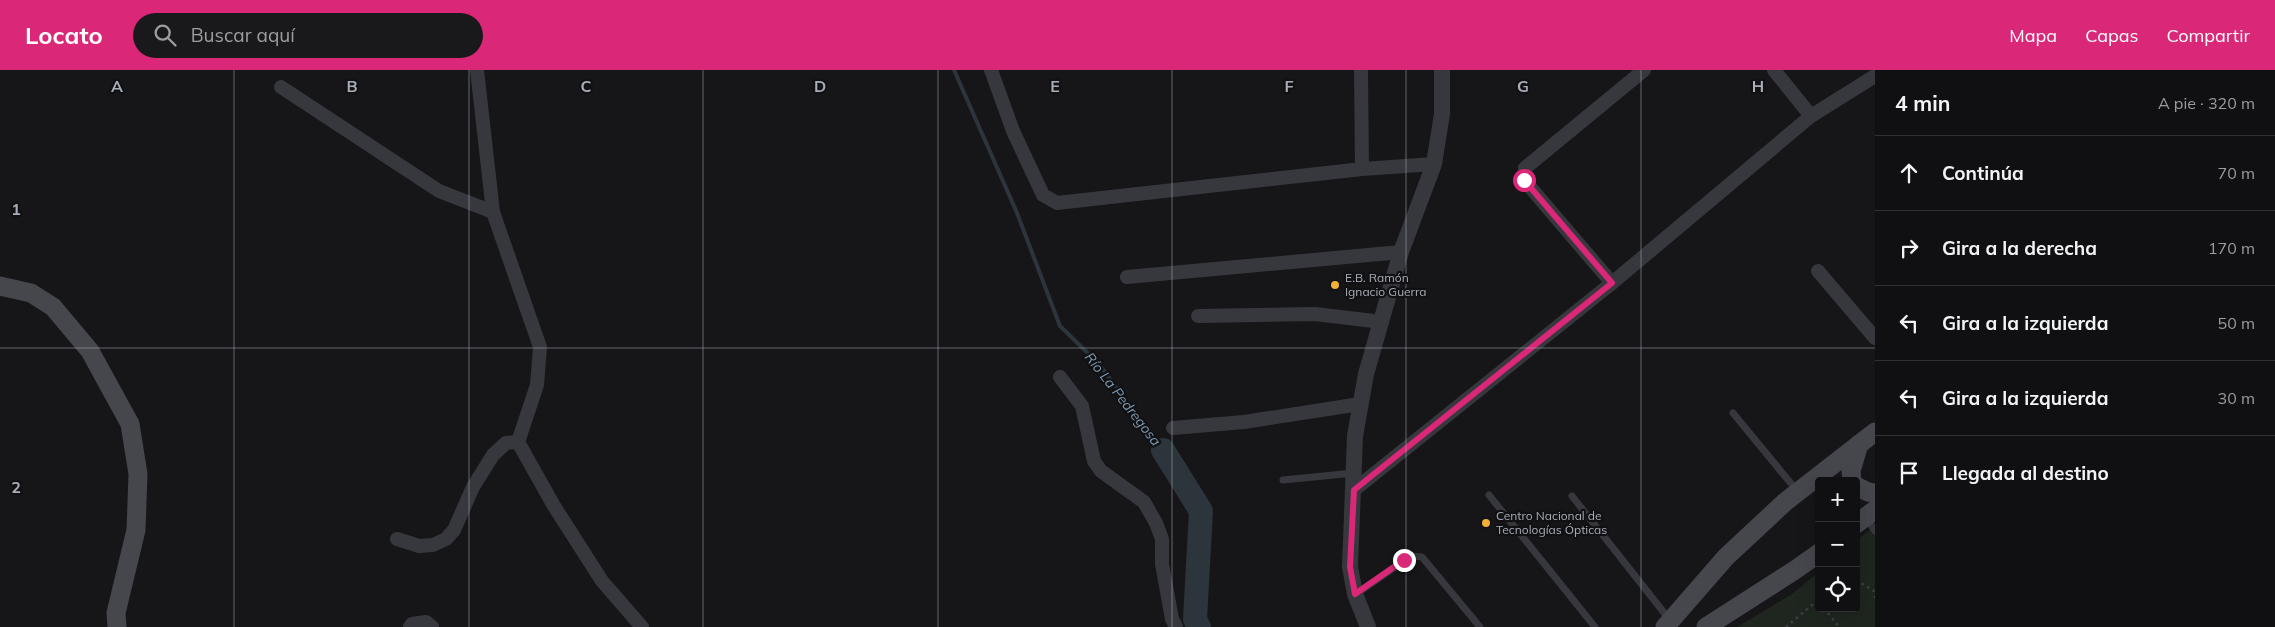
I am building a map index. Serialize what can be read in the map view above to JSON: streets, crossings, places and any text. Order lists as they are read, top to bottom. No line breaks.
{"water":["Río La Pedregosa"],"places":["E.B. Ramón Ignacio Guerra","Centro Nacional de Tecnologías Ópticas"],"page":{"header":"Locato","search":"Buscar aquí","nav":["Mapa","Capas","Compartir"],"heading":["4 min","A pie · 320 m"],"list":[["Continúa","70 m"],["Gira a la derecha","170 m"],["Gira a la izquierda","50 m"],["Gira a la izquierda","30 m"],"Llegada al destino"],"map_buttons":["+","−"]},"grid":{"columns":["A","B","C","D","E","F","G","H"],"rows":["1","2"]}}
